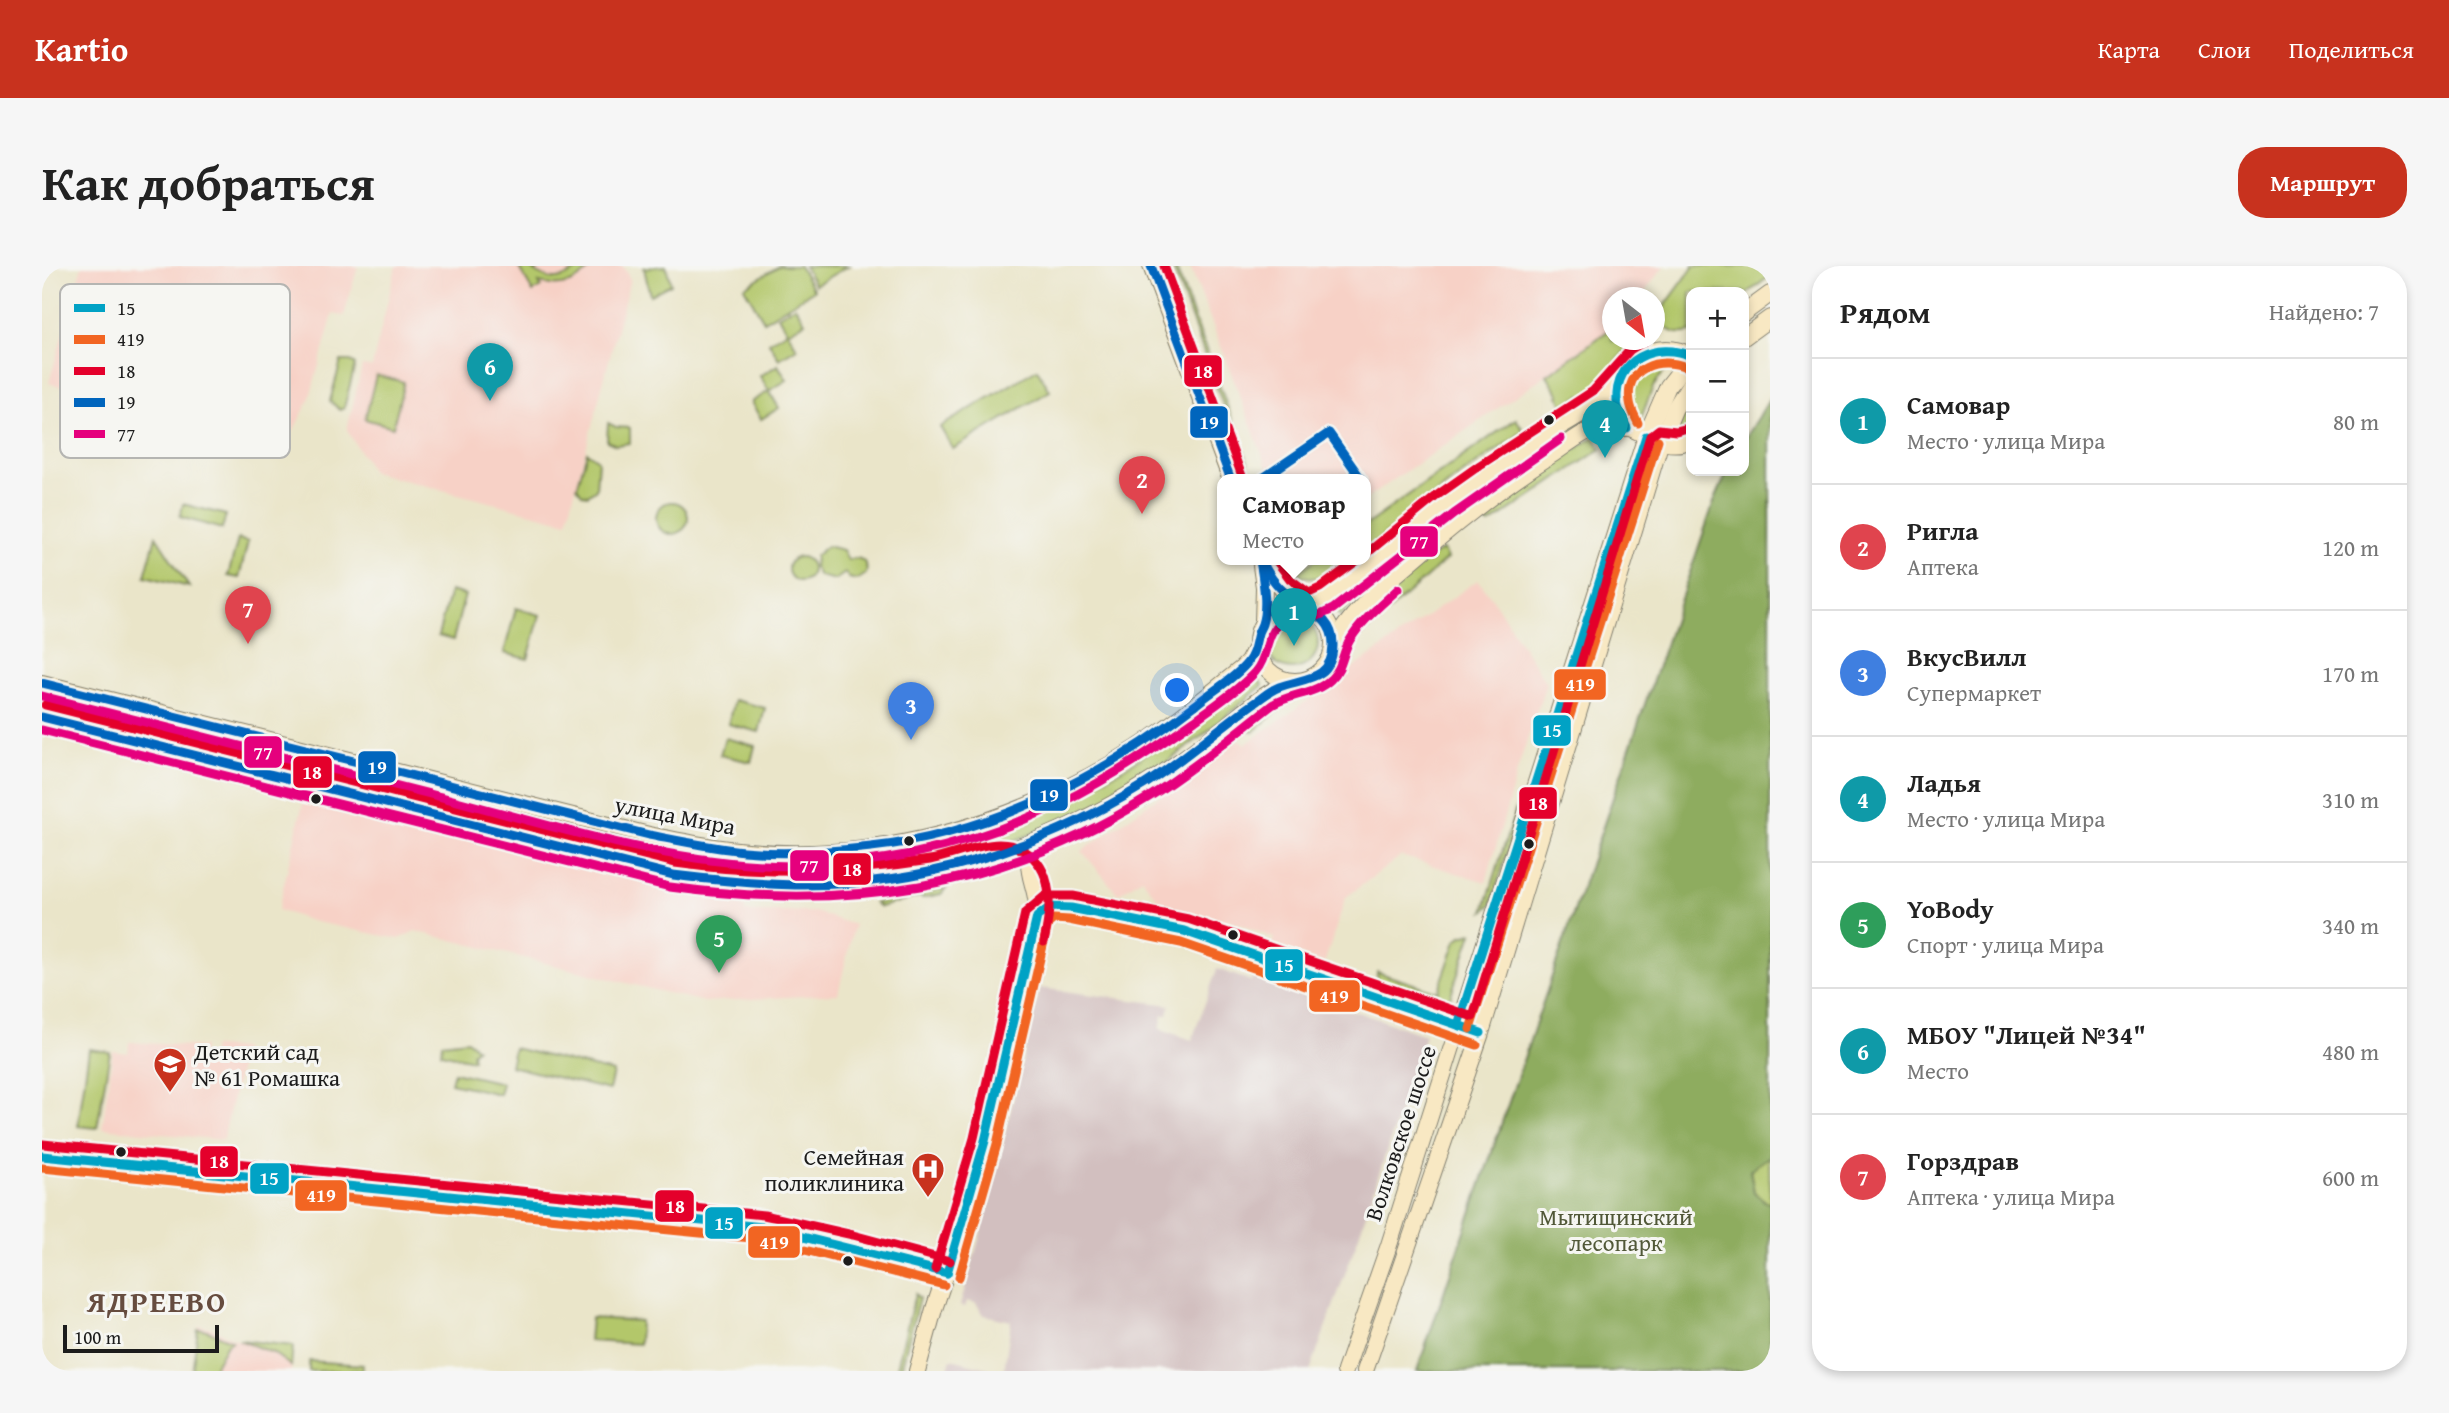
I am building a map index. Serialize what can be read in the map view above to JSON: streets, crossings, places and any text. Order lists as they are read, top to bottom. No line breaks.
{"streets":{"main road":["улица Мира","Волковское шоссе"]},"districts":["ЯДРЕЕВО"],"parks":["Мытищинский лесопарк"],"places":{"school or university":["Детский сад № 61 Ромашка"],"hospital":["Семейная поликлиника"]},"lines":["transit line 18","transit line 19","transit line 15","transit line 419","transit line 77"],"legend":["15","419","18","19","77"],"scale_bar":"100 m","north":"bottom right","page":{"header":"Kartio","nav":["Карта","Слои","Поделиться"],"title":"Как добраться","buttons":"Маршрут","heading":["Рядом","Найдено: 7"],"map_buttons":["+","−"],"pins":["6","4","2","7","1","3","5"],"list":[{"mark":"1","name":"Самовар","note":"Место · улица Мира","value":"80 m"},{"mark":"2","name":"Ригла","note":"Аптека","value":"120 m"},{"mark":"3","name":"ВкусВилл","note":"Супермаркет","value":"170 m"},{"mark":"4","name":"Ладья","note":"Место · улица Мира","value":"310 m"},{"mark":"5","name":"YoBody","note":"Спорт · улица Мира","value":"340 m"},{"mark":"6","name":"МБОУ \"Лицей №34\"","note":"Место","value":"480 m"},{"mark":"7","name":"Горздрав","note":"Аптека · улица Мира","value":"600 m"}],"popup":["Самовар","Место"],"scale":"100 m"}}
